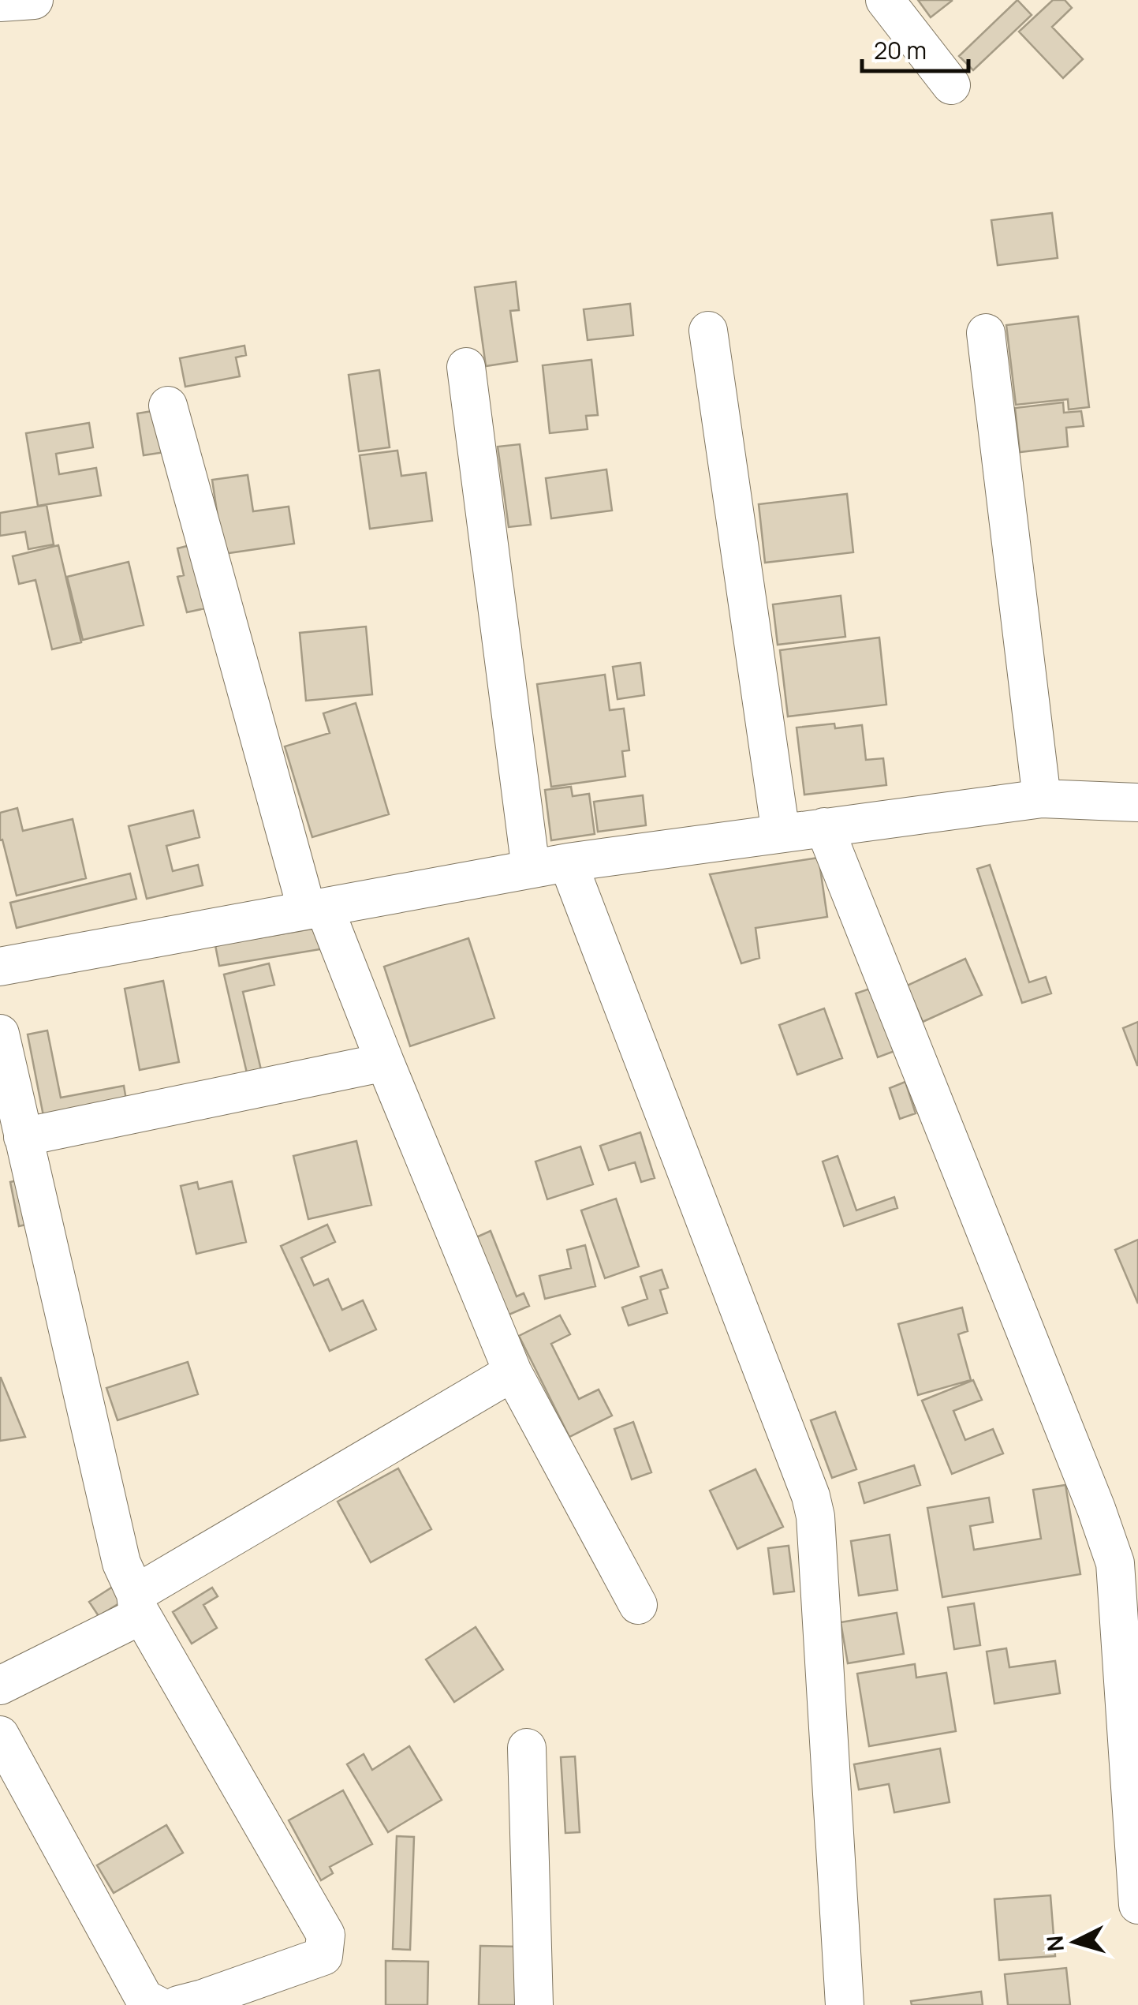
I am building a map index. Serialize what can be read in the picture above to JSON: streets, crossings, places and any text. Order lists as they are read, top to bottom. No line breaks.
{"scale_bar":"20 m","north":"left"}
